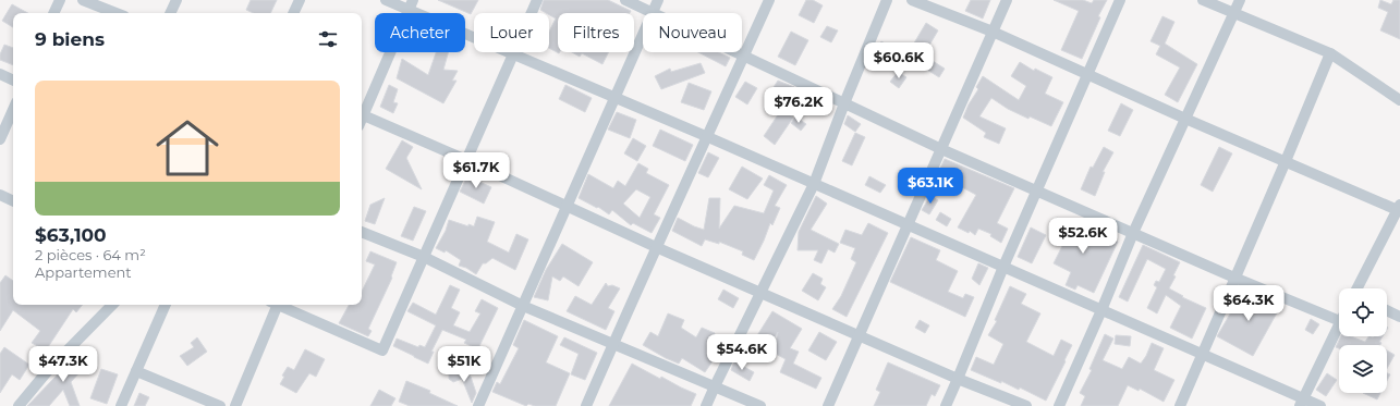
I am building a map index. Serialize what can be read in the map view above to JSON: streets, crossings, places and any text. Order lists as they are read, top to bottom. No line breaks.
{"page":{"chip":["Acheter","Louer","Filtres","Nouveau"],"heading":"9 biens","price":["$60.6K","$76.2K","$61.7K","$63.1K","$52.6K","$64.3K","$54.6K","$47.3K","$51K"],"list":[{"name":"$63,100","note":"2 pièces · 64 m² · Appartement"}]}}
